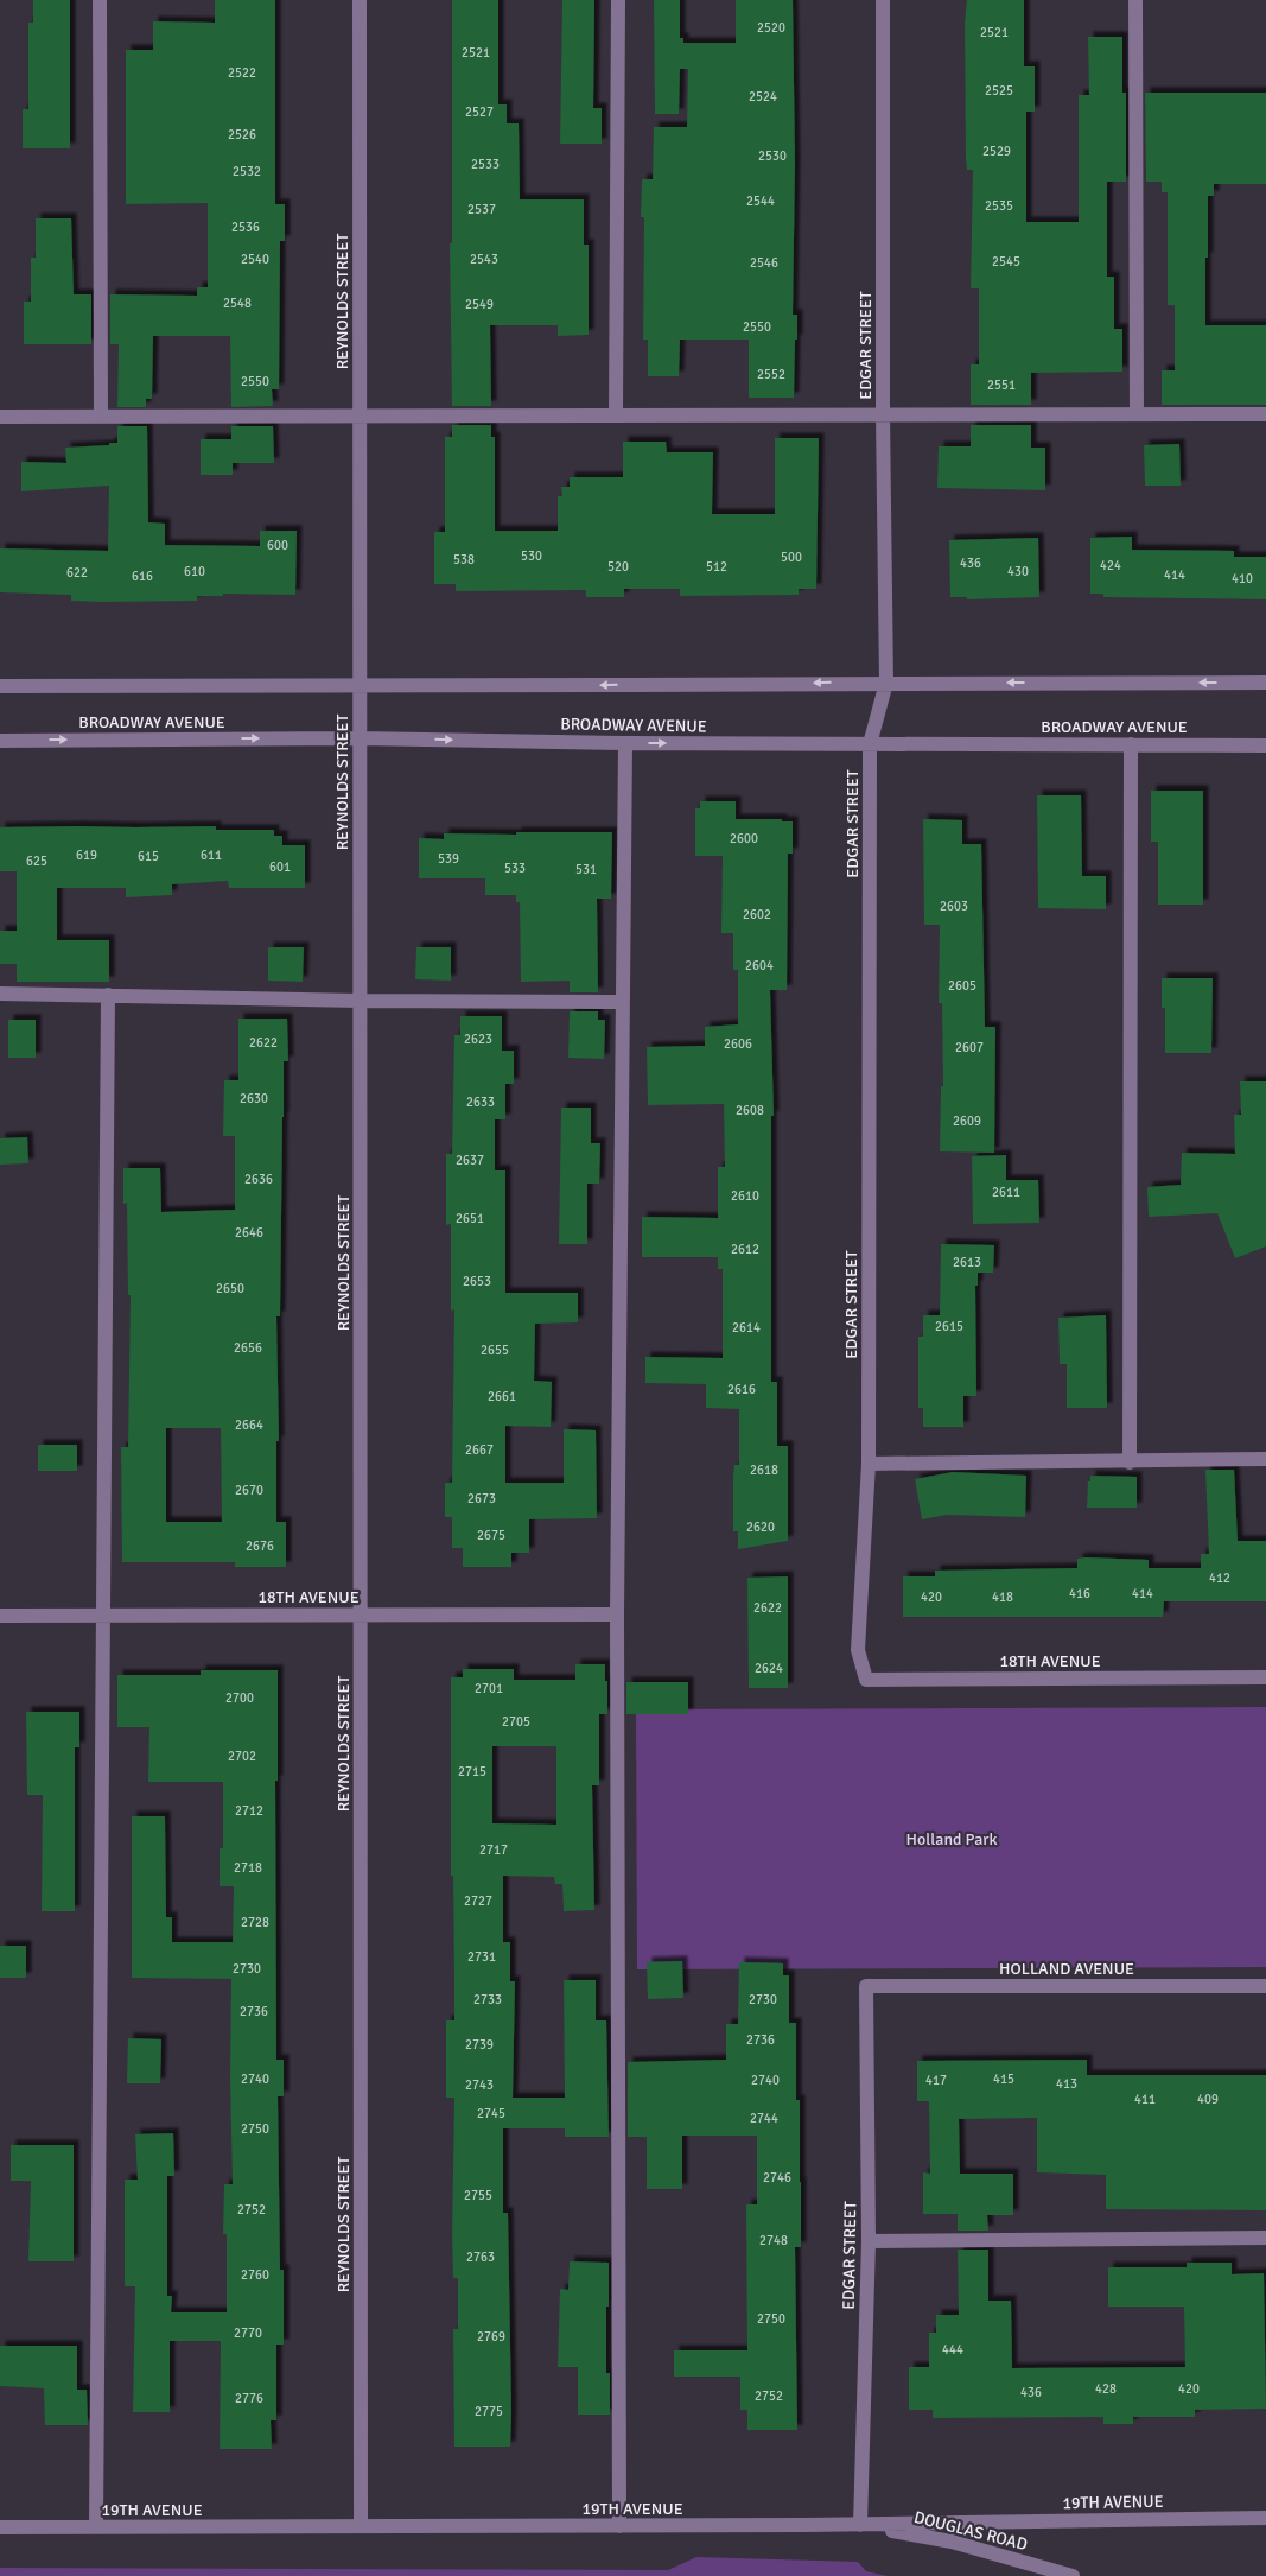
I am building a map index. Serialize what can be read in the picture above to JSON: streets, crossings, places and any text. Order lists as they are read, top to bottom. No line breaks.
{"streets":{"street":["REYNOLDS STREET","EDGAR STREET","BROADWAY AVENUE","18TH AVENUE","HOLLAND AVENUE","19TH AVENUE","DOUGLAS ROAD"]},"crossings":[["REYNOLDS STREET","BROADWAY AVENUE"],["REYNOLDS STREET","18TH AVENUE"],["REYNOLDS STREET","19TH AVENUE"],["EDGAR STREET","BROADWAY AVENUE"],["EDGAR STREET","18TH AVENUE"],["EDGAR STREET","HOLLAND AVENUE"],["EDGAR STREET","19TH AVENUE"],["EDGAR STREET","DOUGLAS ROAD"],["19TH AVENUE","DOUGLAS ROAD"]],"parks":["Holland Park"],"house_numbers":["2520","2521","2521","2522","2525","2524","2527","2526","2529","2530","2533","2532","2544","2535","2537","2536","2540","2543","2545","2546","2548","2549","2550","2552","2550","2551","600","530","500","538","436","424","520","512","610","430","622","414","616","410","2600","619","611","615","539","625","601","533","531","2603","2602","2604","2605","2623","2622","2606","2607","2630","2633","2608","2609","2637","2636","2611","2610","2651","2646","2612","2613","2653","2650","2615","2614","2656","2655","2616","2661","2664","2667","2618","2670","2673","2620","2675","2676","412","416","414","420","418","2622","2624","2701","2700","2705","2702","2715","2712","2717","2718","2727","2728","2731","2730","2733","2730","2736","2736","2739","2740","415","2740","417","413","2743","411","409","2745","2744","2750","2746","2755","2752","2748","2763","2760","2750","2770","2769","444","428","420","436","2752","2776","2775"]}
